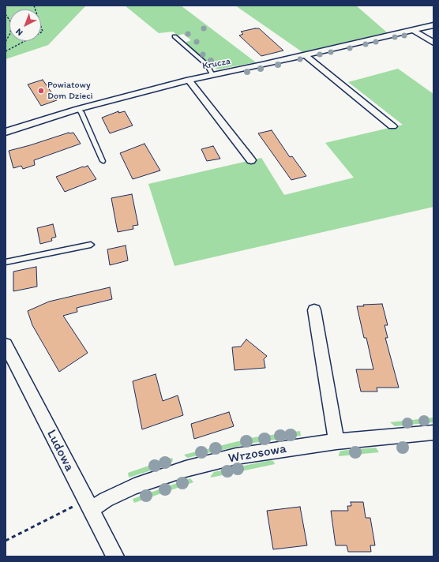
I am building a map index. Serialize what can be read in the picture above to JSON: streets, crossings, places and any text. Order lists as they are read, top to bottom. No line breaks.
{"streets":{"street":["Krucza","Ludowa","Wrzosowa"]},"crossings":[["Ludowa","Wrzosowa"]],"places":["Powiatowy Dom Dzieci"],"north":"bottom left"}
